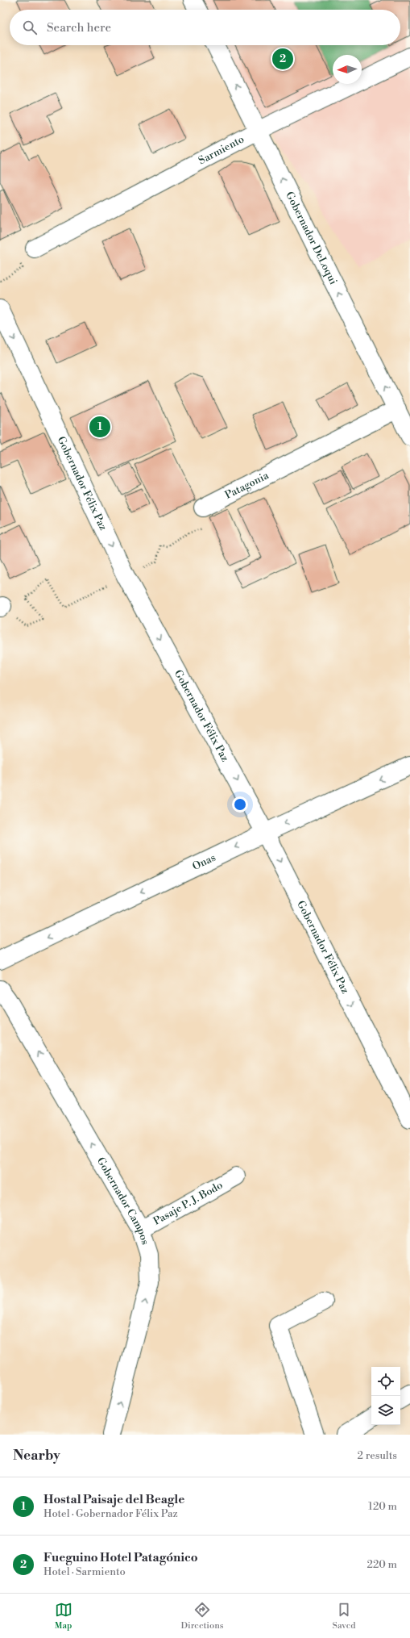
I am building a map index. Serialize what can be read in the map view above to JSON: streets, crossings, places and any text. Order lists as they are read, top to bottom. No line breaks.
{"streets":{"street":["Sarmiento","Gobernador DeLoqui","Gobernador Félix Paz","Patagonia","Onas","Gobernador Campos","Pasaje P. J. Bodo"]},"crossings":[["Sarmiento","Gobernador DeLoqui"],["Gobernador DeLoqui","Patagonia"],["Gobernador Félix Paz","Onas"],["Gobernador Campos","Pasaje P. J. Bodo"]],"one_way":["Gobernador DeLoqui","Gobernador Félix Paz","Onas","Gobernador Campos"],"north":"left","page":{"search":"Search here","pins":["2","1"],"heading":["Nearby","2 results"],"list":[{"mark":"1","name":"Hostal Paisaje del Beagle","note":"Hotel · Gobernador Félix Paz","value":"120 m"},{"mark":"2","name":"Fueguino Hotel Patagónico","note":"Hotel · Sarmiento","value":"220 m"}],"nav":["Map","Directions","Saved"]}}
